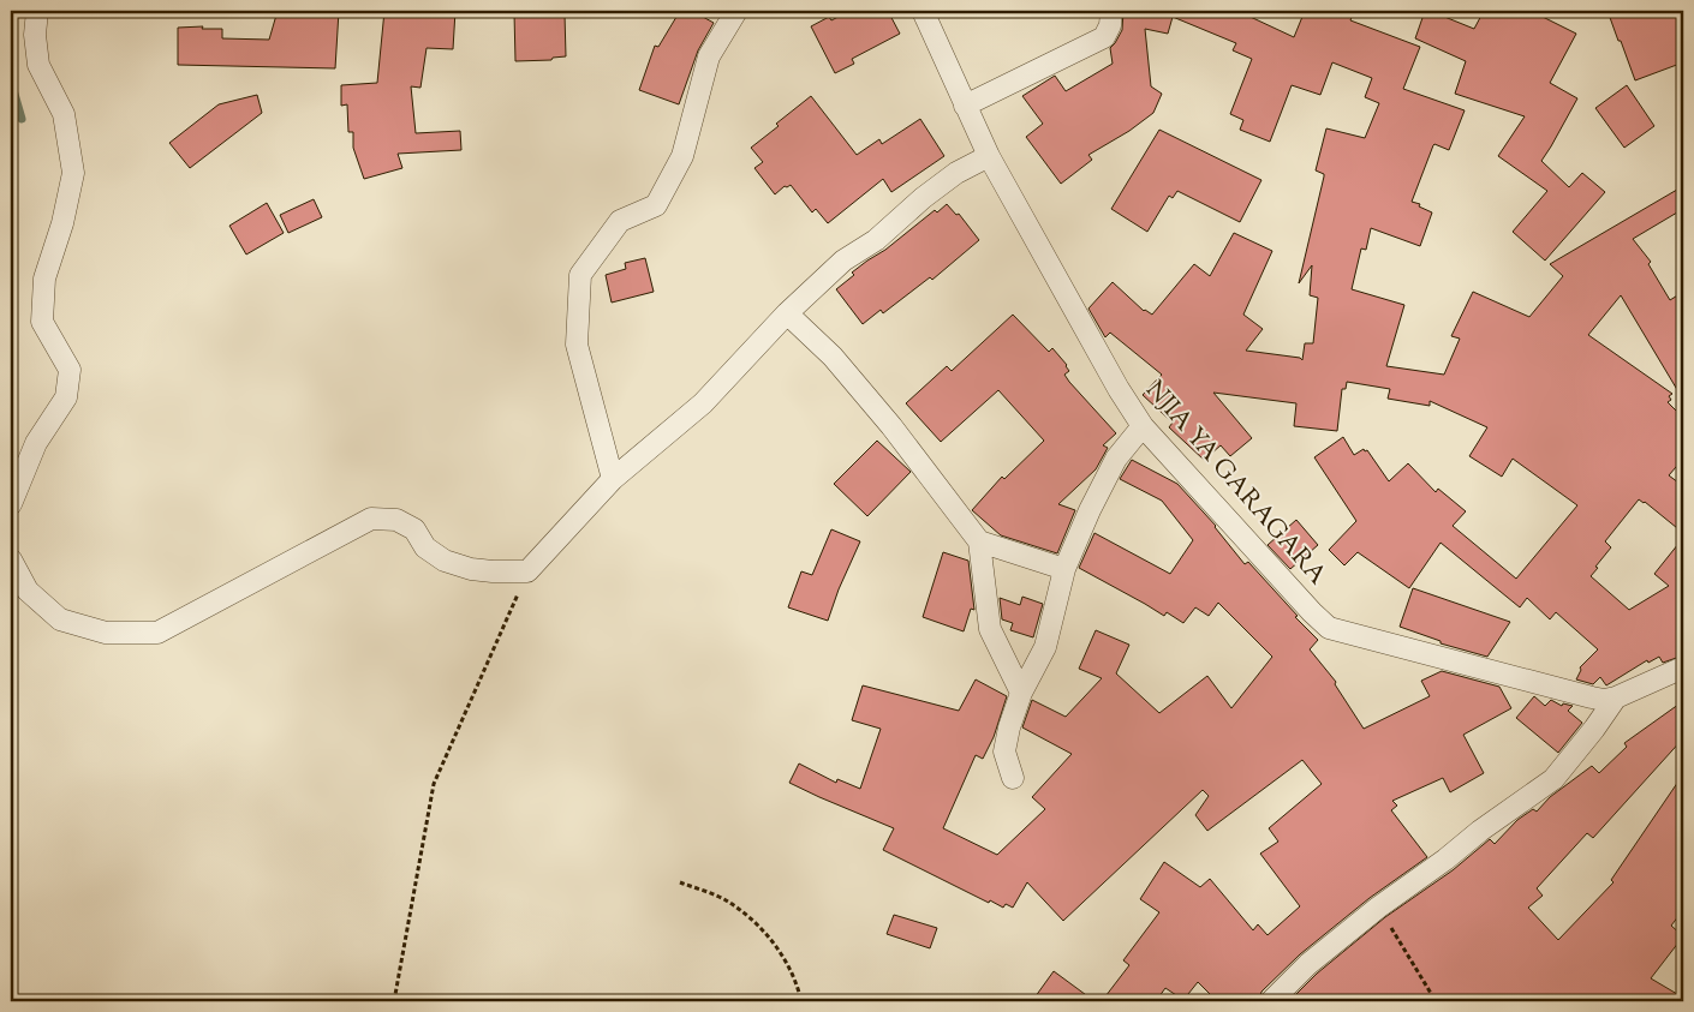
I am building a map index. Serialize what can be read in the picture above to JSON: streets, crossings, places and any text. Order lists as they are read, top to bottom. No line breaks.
{"streets":{"street":["NJIA YA GARAGARA"]}}
